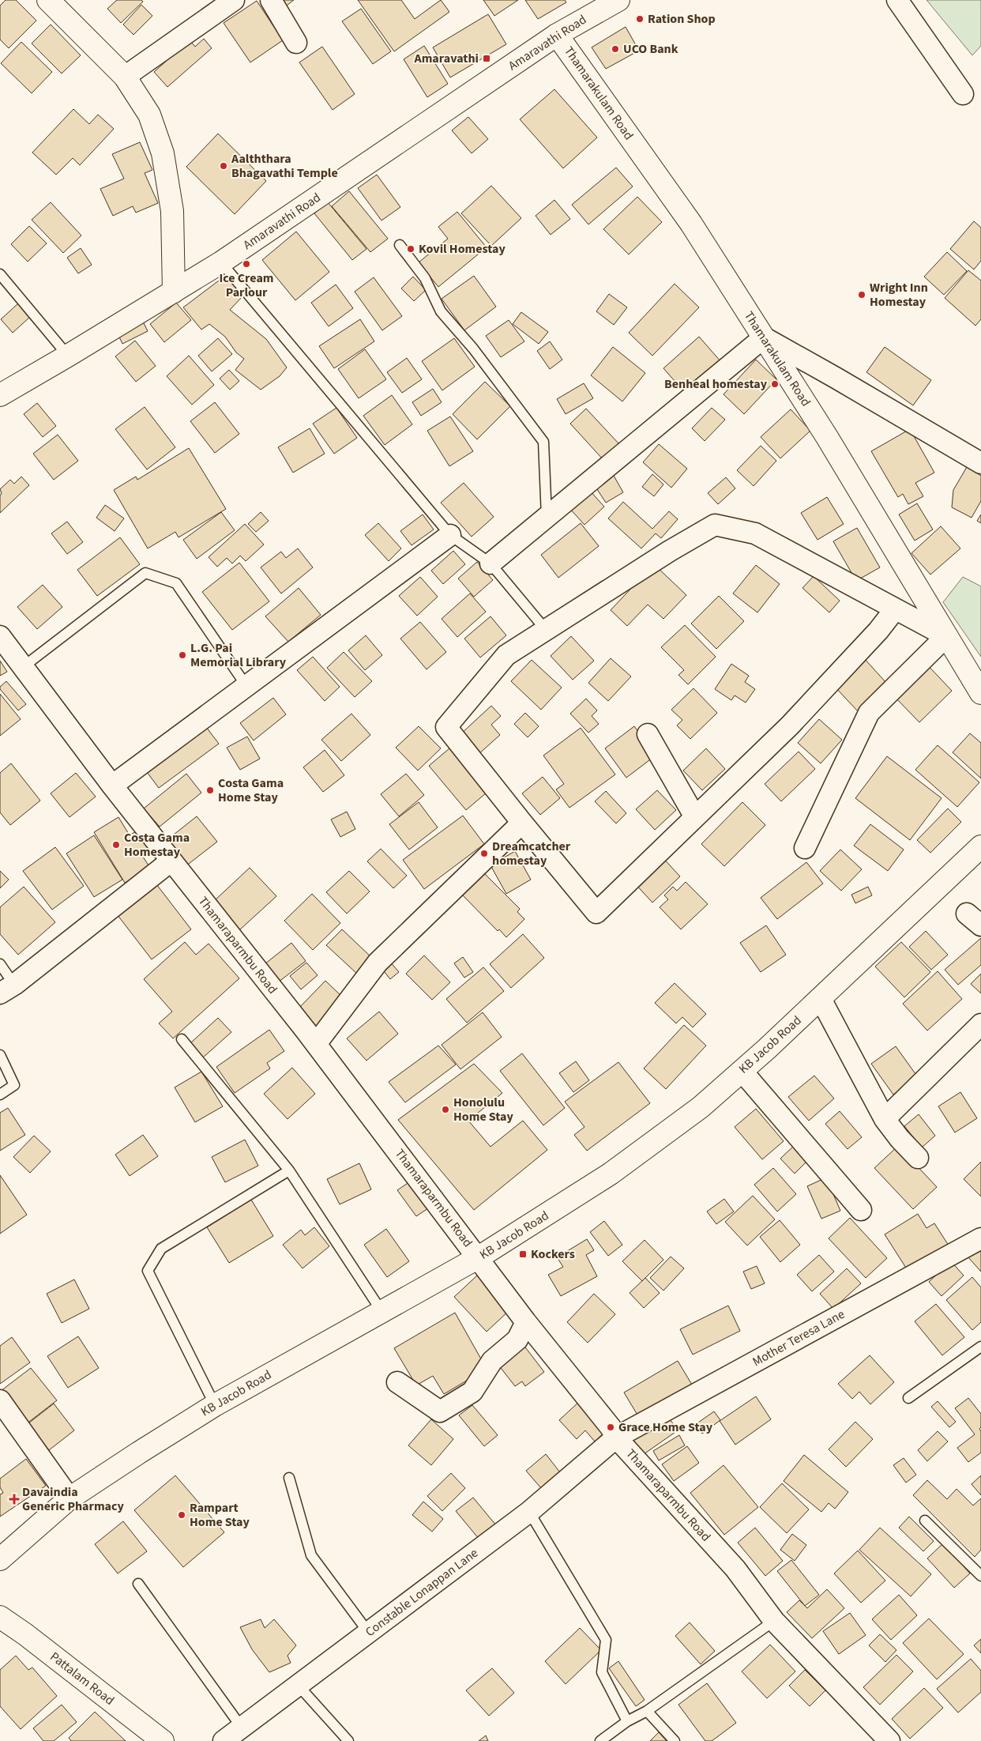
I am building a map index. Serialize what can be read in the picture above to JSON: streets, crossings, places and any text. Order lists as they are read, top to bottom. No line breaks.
{"streets":{"main road":["Amaravathi Road","Thamarakulam Road","KB Jacob Road","Pattalam Road"],"street":["Thamaraparmbu Road","Mother Teresa Lane","Constable Lonappan Lane"]},"crossings":[["Amaravathi Road","Thamarakulam Road"],["Thamaraparmbu Road","KB Jacob Road"],["Thamaraparmbu Road","Mother Teresa Lane"],["Thamaraparmbu Road","Constable Lonappan Lane"],["Mother Teresa Lane","Constable Lonappan Lane"]],"places":{"other":["Ration Shop","UCO Bank","Aalththara Bhagavathi Temple","Kovil Homestay","Ice Cream Parlour","Wright Inn Homestay","Benheal homestay","L.G. Pai Memorial Library","Costa Gama Home Stay","Costa Gama Homestay","Dreamcatcher homestay","Honolulu Home Stay","Grace Home Stay","Rampart Home Stay"],"transit":["Amaravathi","Kockers"],"health":["Davaindia Generic Pharmacy"]}}
